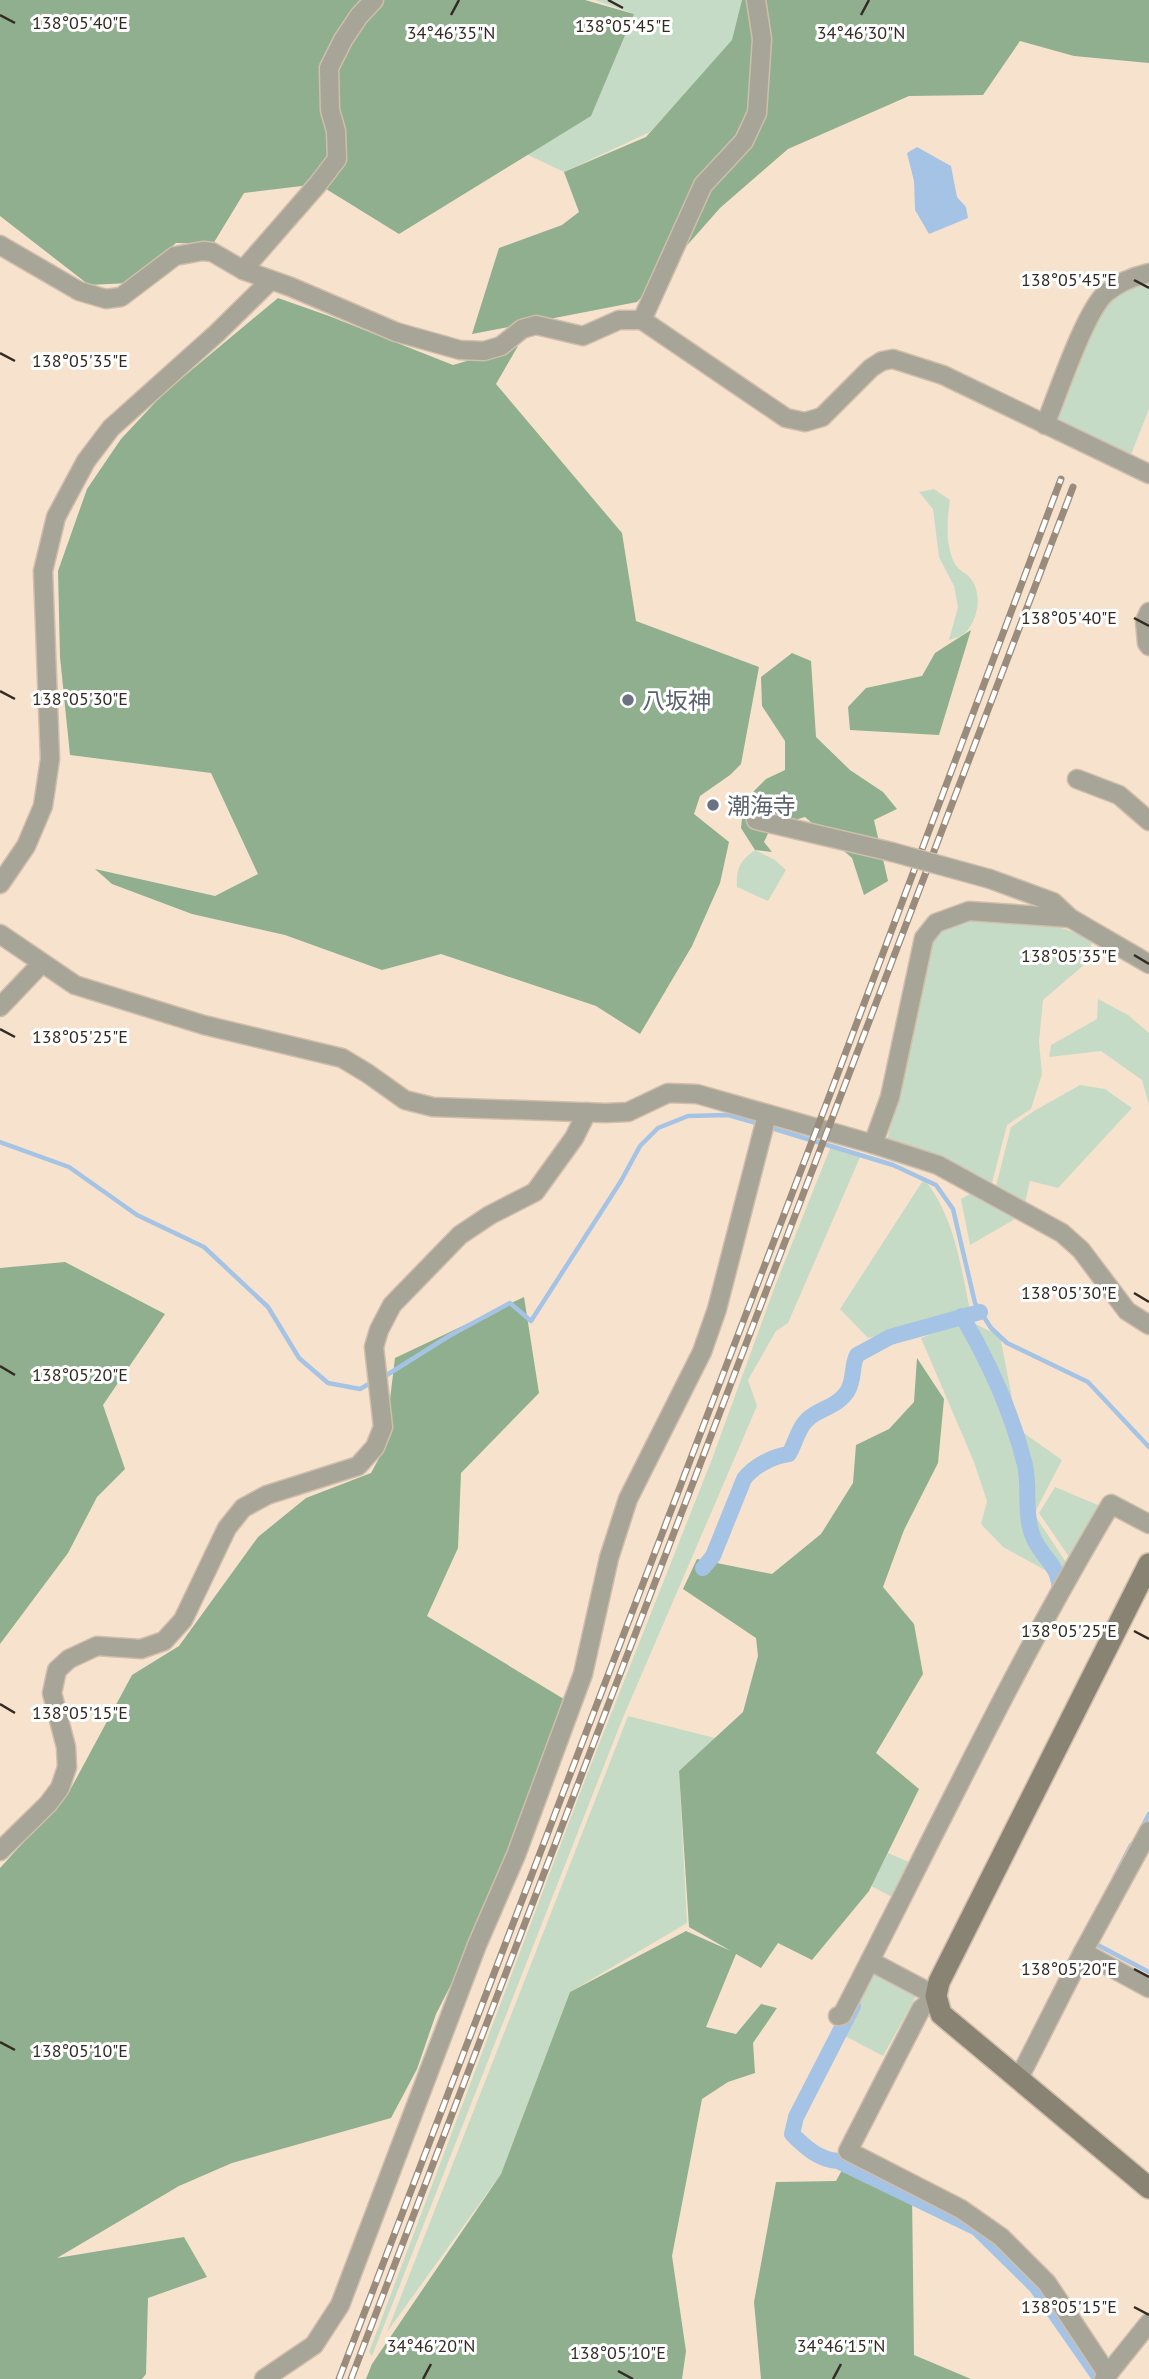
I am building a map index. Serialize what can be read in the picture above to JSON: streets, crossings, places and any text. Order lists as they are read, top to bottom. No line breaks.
{"places":["八坂神","潮海寺"],"coordinates":["138°05'40\"E","138°05'45\"E","34°46'35\"N","34°46'30\"N","138°05'35\"E","138°05'30\"E","138°05'25\"E","138°05'20\"E","138°05'15\"E","138°05'10\"E","34°46'20\"N","34°46'15\"N"]}
